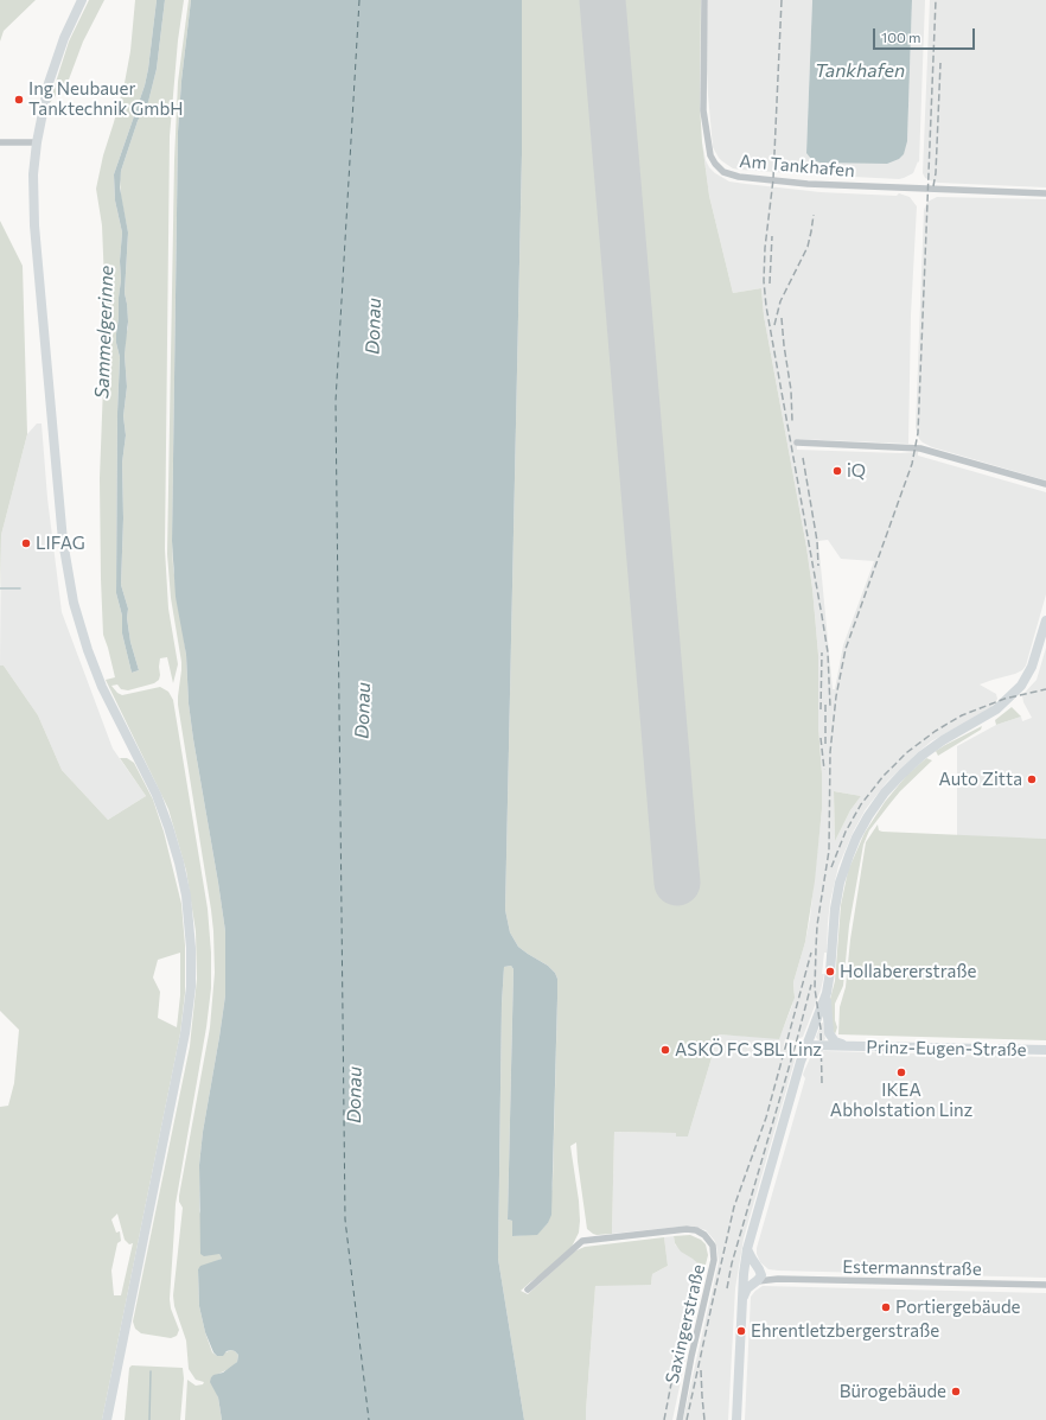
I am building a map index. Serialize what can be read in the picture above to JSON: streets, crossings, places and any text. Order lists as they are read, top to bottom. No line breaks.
{"streets":{"main road":["Prinz-Eugen-Straße"],"street":["Am Tankhafen","Estermannstraße","Saxingerstraße"]},"water":["Tankhafen","Donau","Sammelgerinne"],"places":["Ing Neubauer Tanktechnik GmbH","iQ","LIFAG","Auto Zitta","Hollabererstraße","ASKÖ FC SBL Linz","IKEA Abholstation Linz","Portiergebäude","Ehrentletzbergerstraße","Bürogebäude"],"scale_bar":"100 m"}
